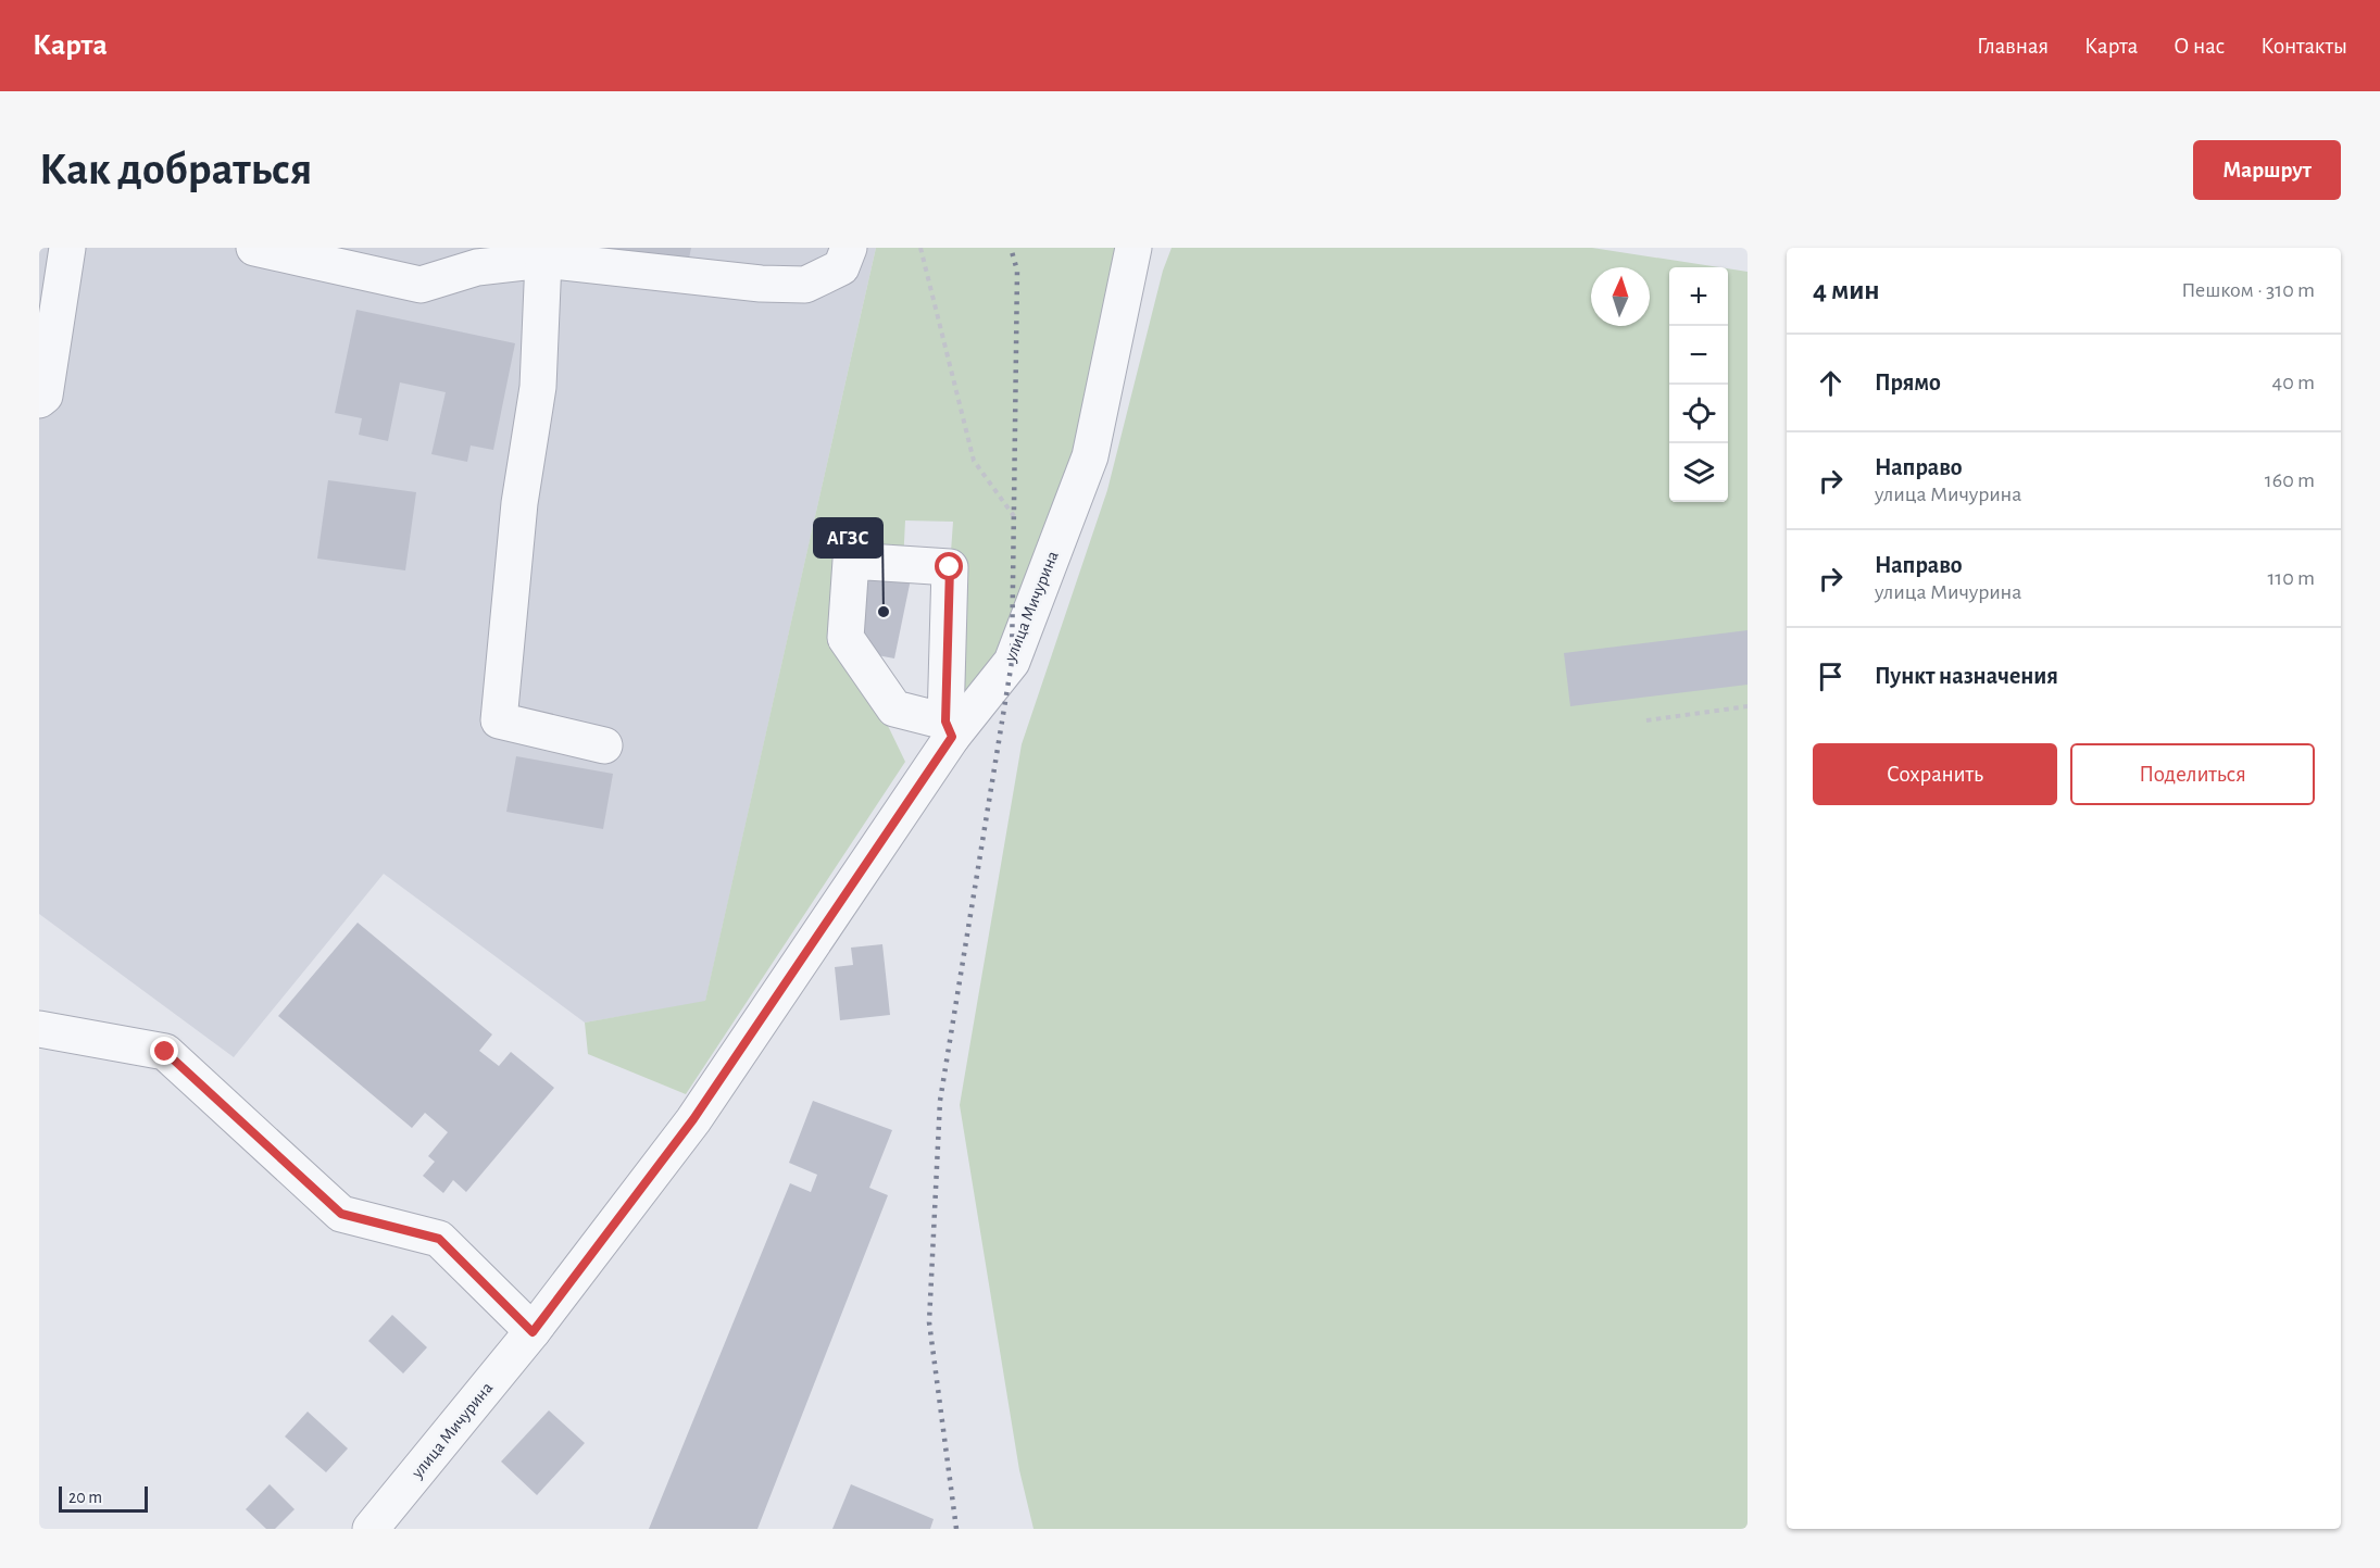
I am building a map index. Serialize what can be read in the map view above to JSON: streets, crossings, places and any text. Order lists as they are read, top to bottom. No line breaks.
{"streets":{"street":["улица Мичурина"]},"places":["АГЗС"],"scale_bar":"20 m","north":"top","page":{"header":"Карта","nav":["Главная","Карта","О нас","Контакты"],"buttons":["Маршрут",["Сохранить","Поделиться"]],"title":"Как добраться","heading":["4 мин","Пешком · 310 m"],"map_buttons":["+","−"],"list":[["Прямо","40 m"],["Направо","улица Мичурина","160 m"],["Направо","улица Мичурина","110 m"],"Пункт назначения"],"scale":"20 m"}}
